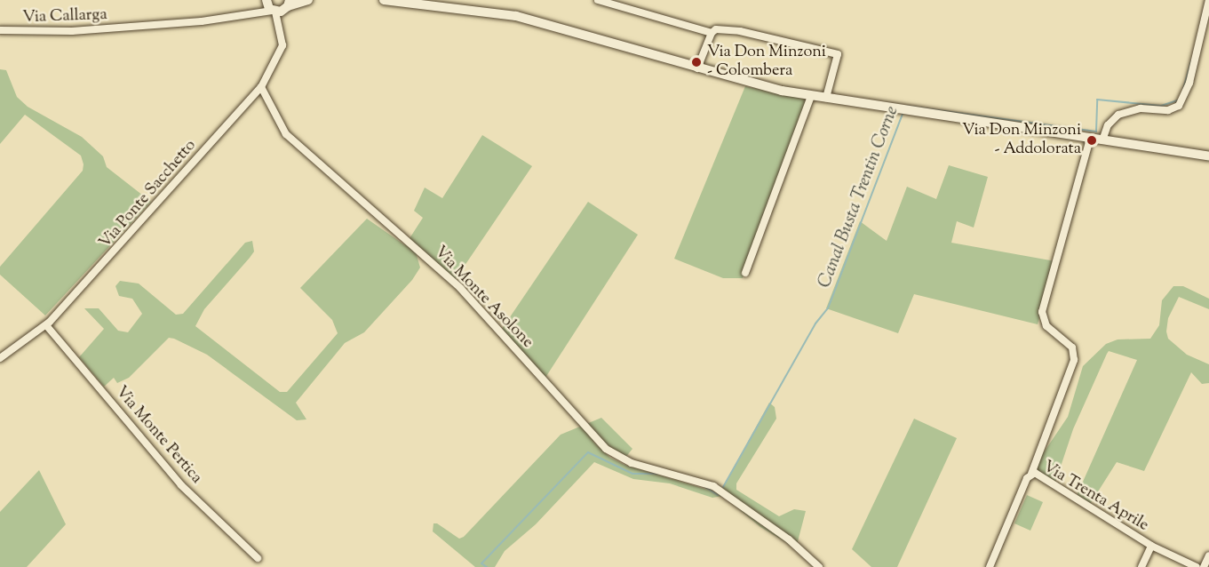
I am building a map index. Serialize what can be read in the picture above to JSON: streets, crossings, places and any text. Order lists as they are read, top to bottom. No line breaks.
{"streets":{"street":["Via Callarga","Via Ponte Sacchetto","Via Monte Asolone","Via Monte Pertica","Via Trenta Aprile"]},"crossings":[["Via Callarga","Via Ponte Sacchetto"],["Via Ponte Sacchetto","Via Monte Asolone"],["Via Ponte Sacchetto","Via Monte Pertica"]],"water":["Canal Busta Trentin Corne"],"places":["Via Don Minzoni - Colombera","Via Don Minzoni - Addolorata"]}
